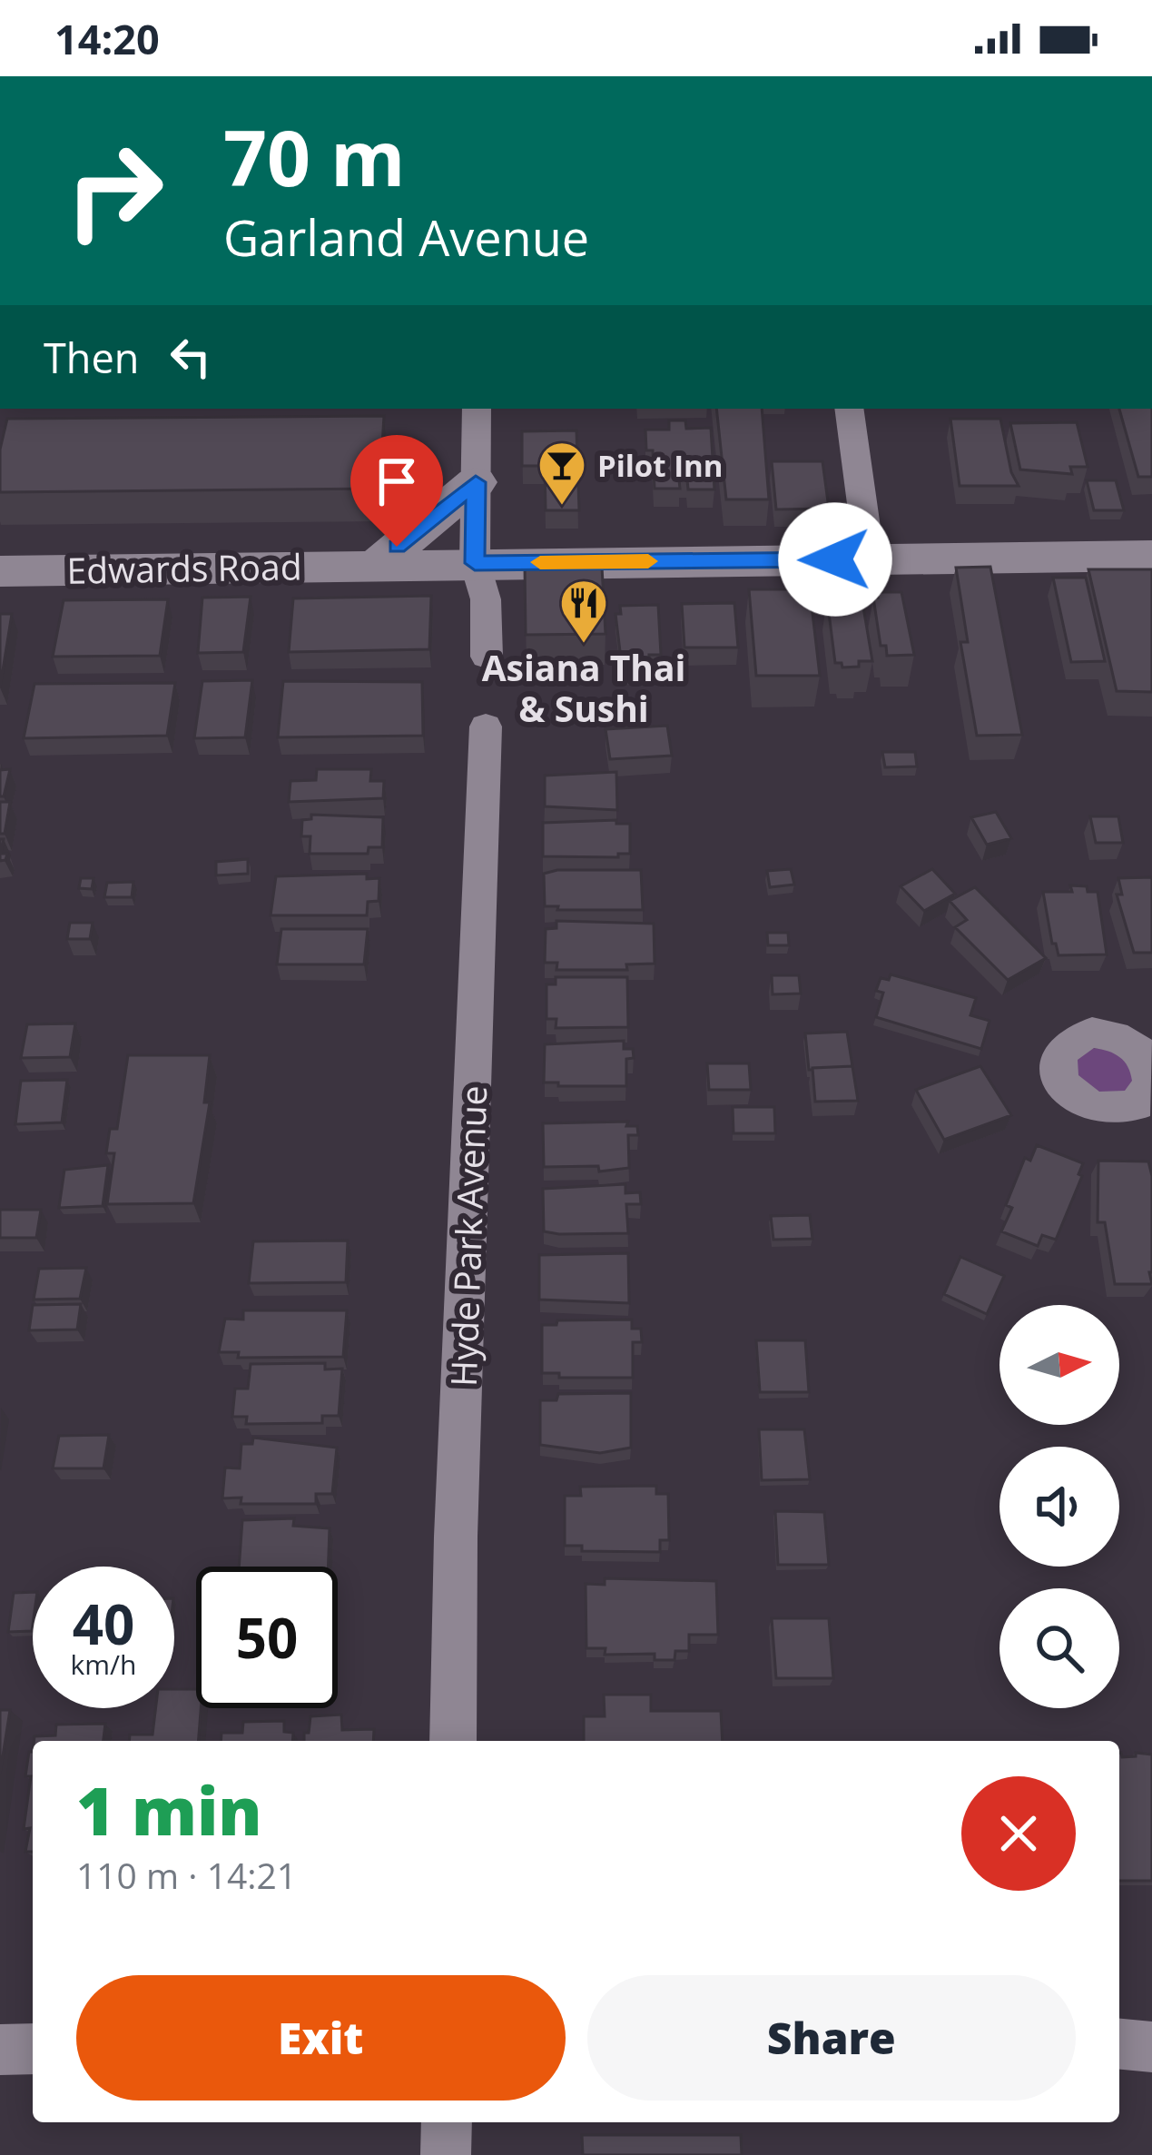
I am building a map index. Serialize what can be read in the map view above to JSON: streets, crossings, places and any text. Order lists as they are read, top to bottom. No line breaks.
{"streets":{"main road":["Edwards Road"],"street":["Hyde Park Avenue"]},"places":{"bar":["Pilot Inn"],"restaurant":["Asiana Thai & Sushi"]},"north":"right","page":{"status":"14:20","turn":["70 m","Garland Avenue"],"then":"Then","speed":"40 km/h","limit":"50","heading":["1 min","110 m · 14:21"],"buttons":["Exit","Share"]}}
